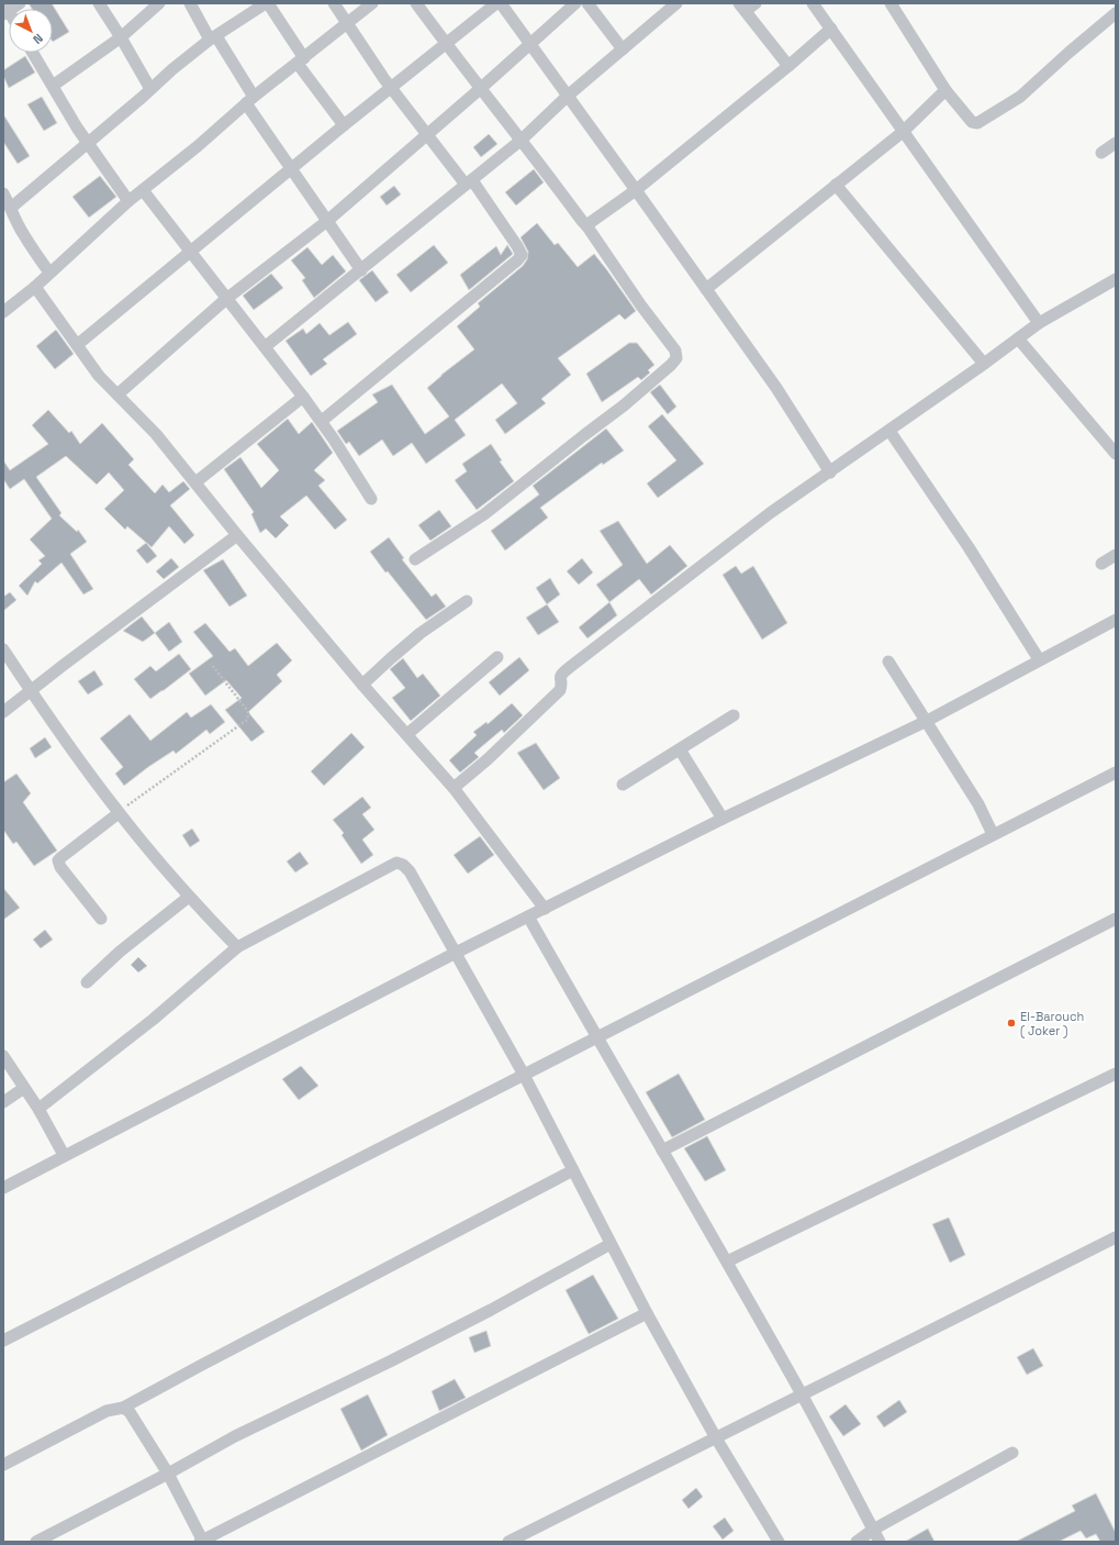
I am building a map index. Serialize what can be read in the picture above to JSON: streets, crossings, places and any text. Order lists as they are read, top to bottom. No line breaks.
{"places":["El-Barouch ( Joker )"],"north":"bottom right"}
